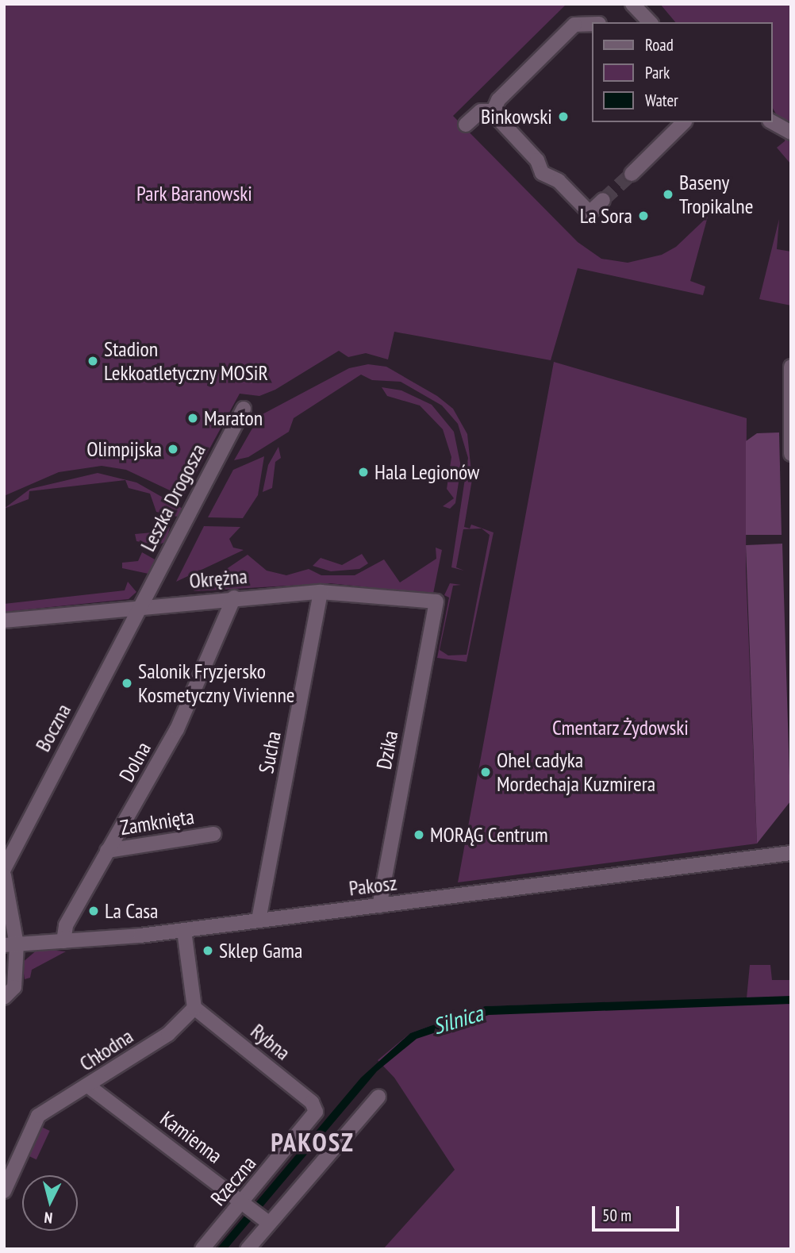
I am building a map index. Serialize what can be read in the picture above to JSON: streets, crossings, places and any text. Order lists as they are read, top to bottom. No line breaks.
{"streets":{"street":["Leszka Drogosza","Okrężna","Boczna","Dzika","Sucha","Dolna","Zamknięta","Pakosz","Rybna","Chłodna","Kamienna","Rzeczna"]},"crossings":[["Leszka Drogosza","Okrężna"],["Leszka Drogosza","Boczna"],["Okrężna","Boczna"],["Okrężna","Dzika"],["Okrężna","Sucha"],["Okrężna","Dolna"],["Dzika","Pakosz"],["Sucha","Pakosz"],["Dolna","Zamknięta"],["Dolna","Pakosz"],["Rybna","Chłodna"],["Rybna","Rzeczna"],["Chłodna","Kamienna"],["Kamienna","Rzeczna"]],"districts":["PAKOSZ"],"water":["Silnica"],"parks":["Park Baranowski","Cmentarz Żydowski"],"places":["Binkowski","Baseny Tropikalne","La Sora","Stadion Lekkoatletyczny MOSiR","Maraton","Olimpijska","Hala Legionów","Salonik Fryzjersko Kosmetyczny Vivienne","Ohel cadyka Mordechaja Kuzmirera","MORĄG Centrum","La Casa","Sklep Gama"],"legend":["Road","Park","Water"],"scale_bar":"50 m","north":"bottom"}
